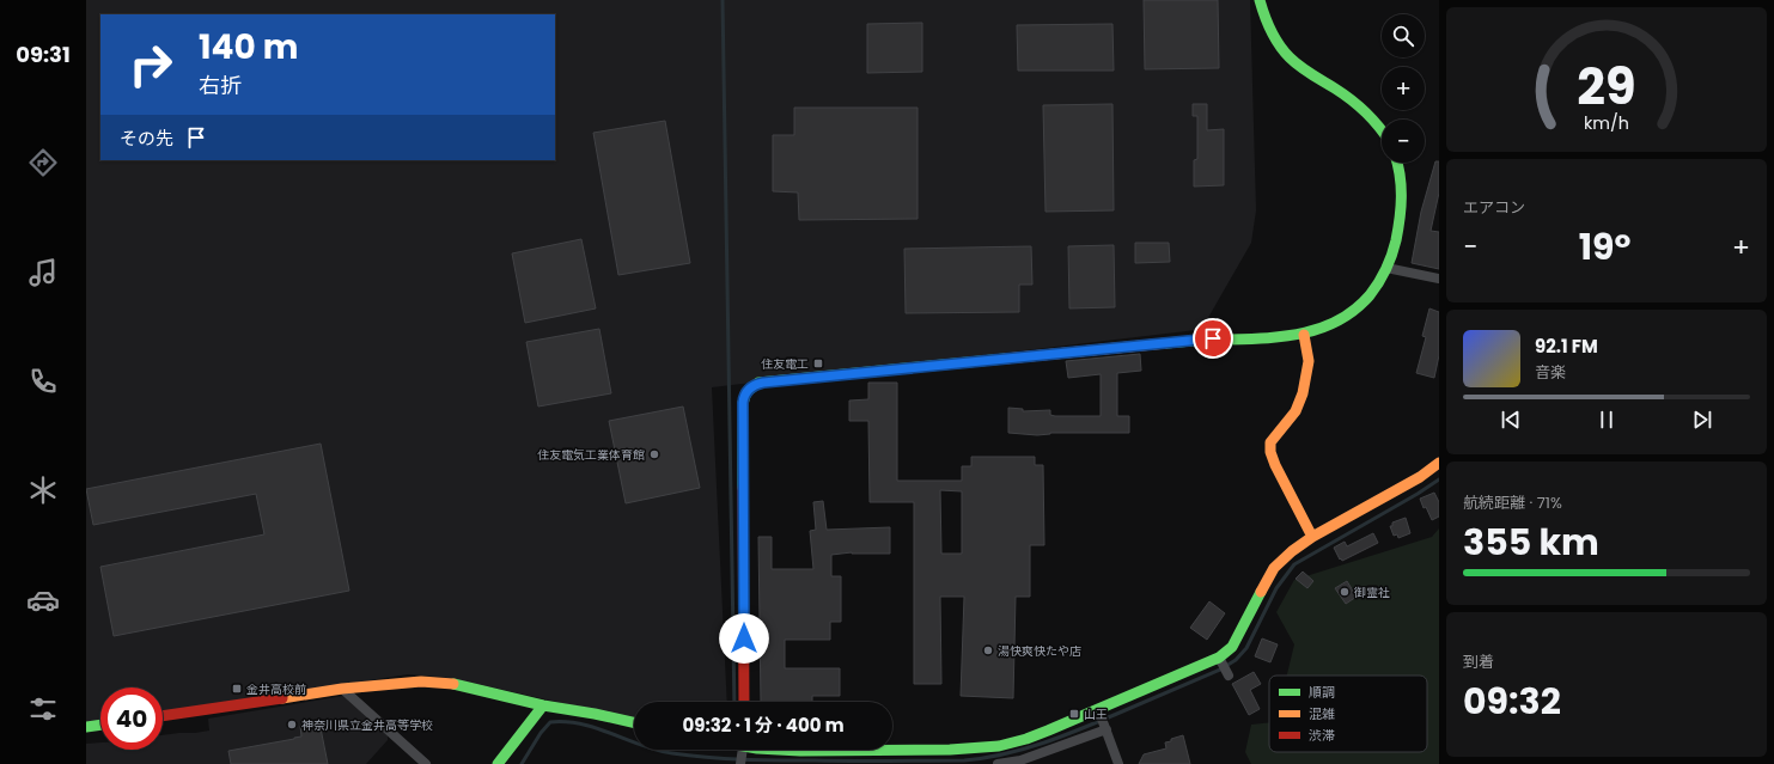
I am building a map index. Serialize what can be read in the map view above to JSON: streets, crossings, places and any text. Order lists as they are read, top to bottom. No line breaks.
{"places":{"transit":["住友電工","金井高校前","山王"],"other":["住友電気工業体育館","御霊社","湯快爽快たや店","神奈川県立金井高等学校"]},"legend":["順調","混雑","渋滞"],"page":{"tabs":"09:31","map_buttons":["+","−"],"turn":["140 m","右折"],"then":"その先","tile":["エアコン",["航続距離 · 71%","355 km"],["到着","09:32"]],"heat":["−","19°","+"],"song":["92.1 FM","音楽"],"limit":"40","trip":"09:32 · 1 分 · 400 m","gauge":["29","km/h"]}}
